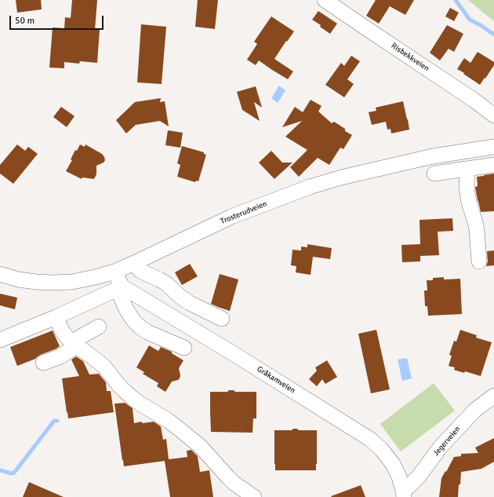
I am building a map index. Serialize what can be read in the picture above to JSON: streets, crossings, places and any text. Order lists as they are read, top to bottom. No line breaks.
{"streets":{"street":["Risbekkveien","Trosterudveien","Gråkamveien","Jegerveien"]},"crossings":[["Gråkamveien","Jegerveien"]],"scale_bar":"50 m"}
